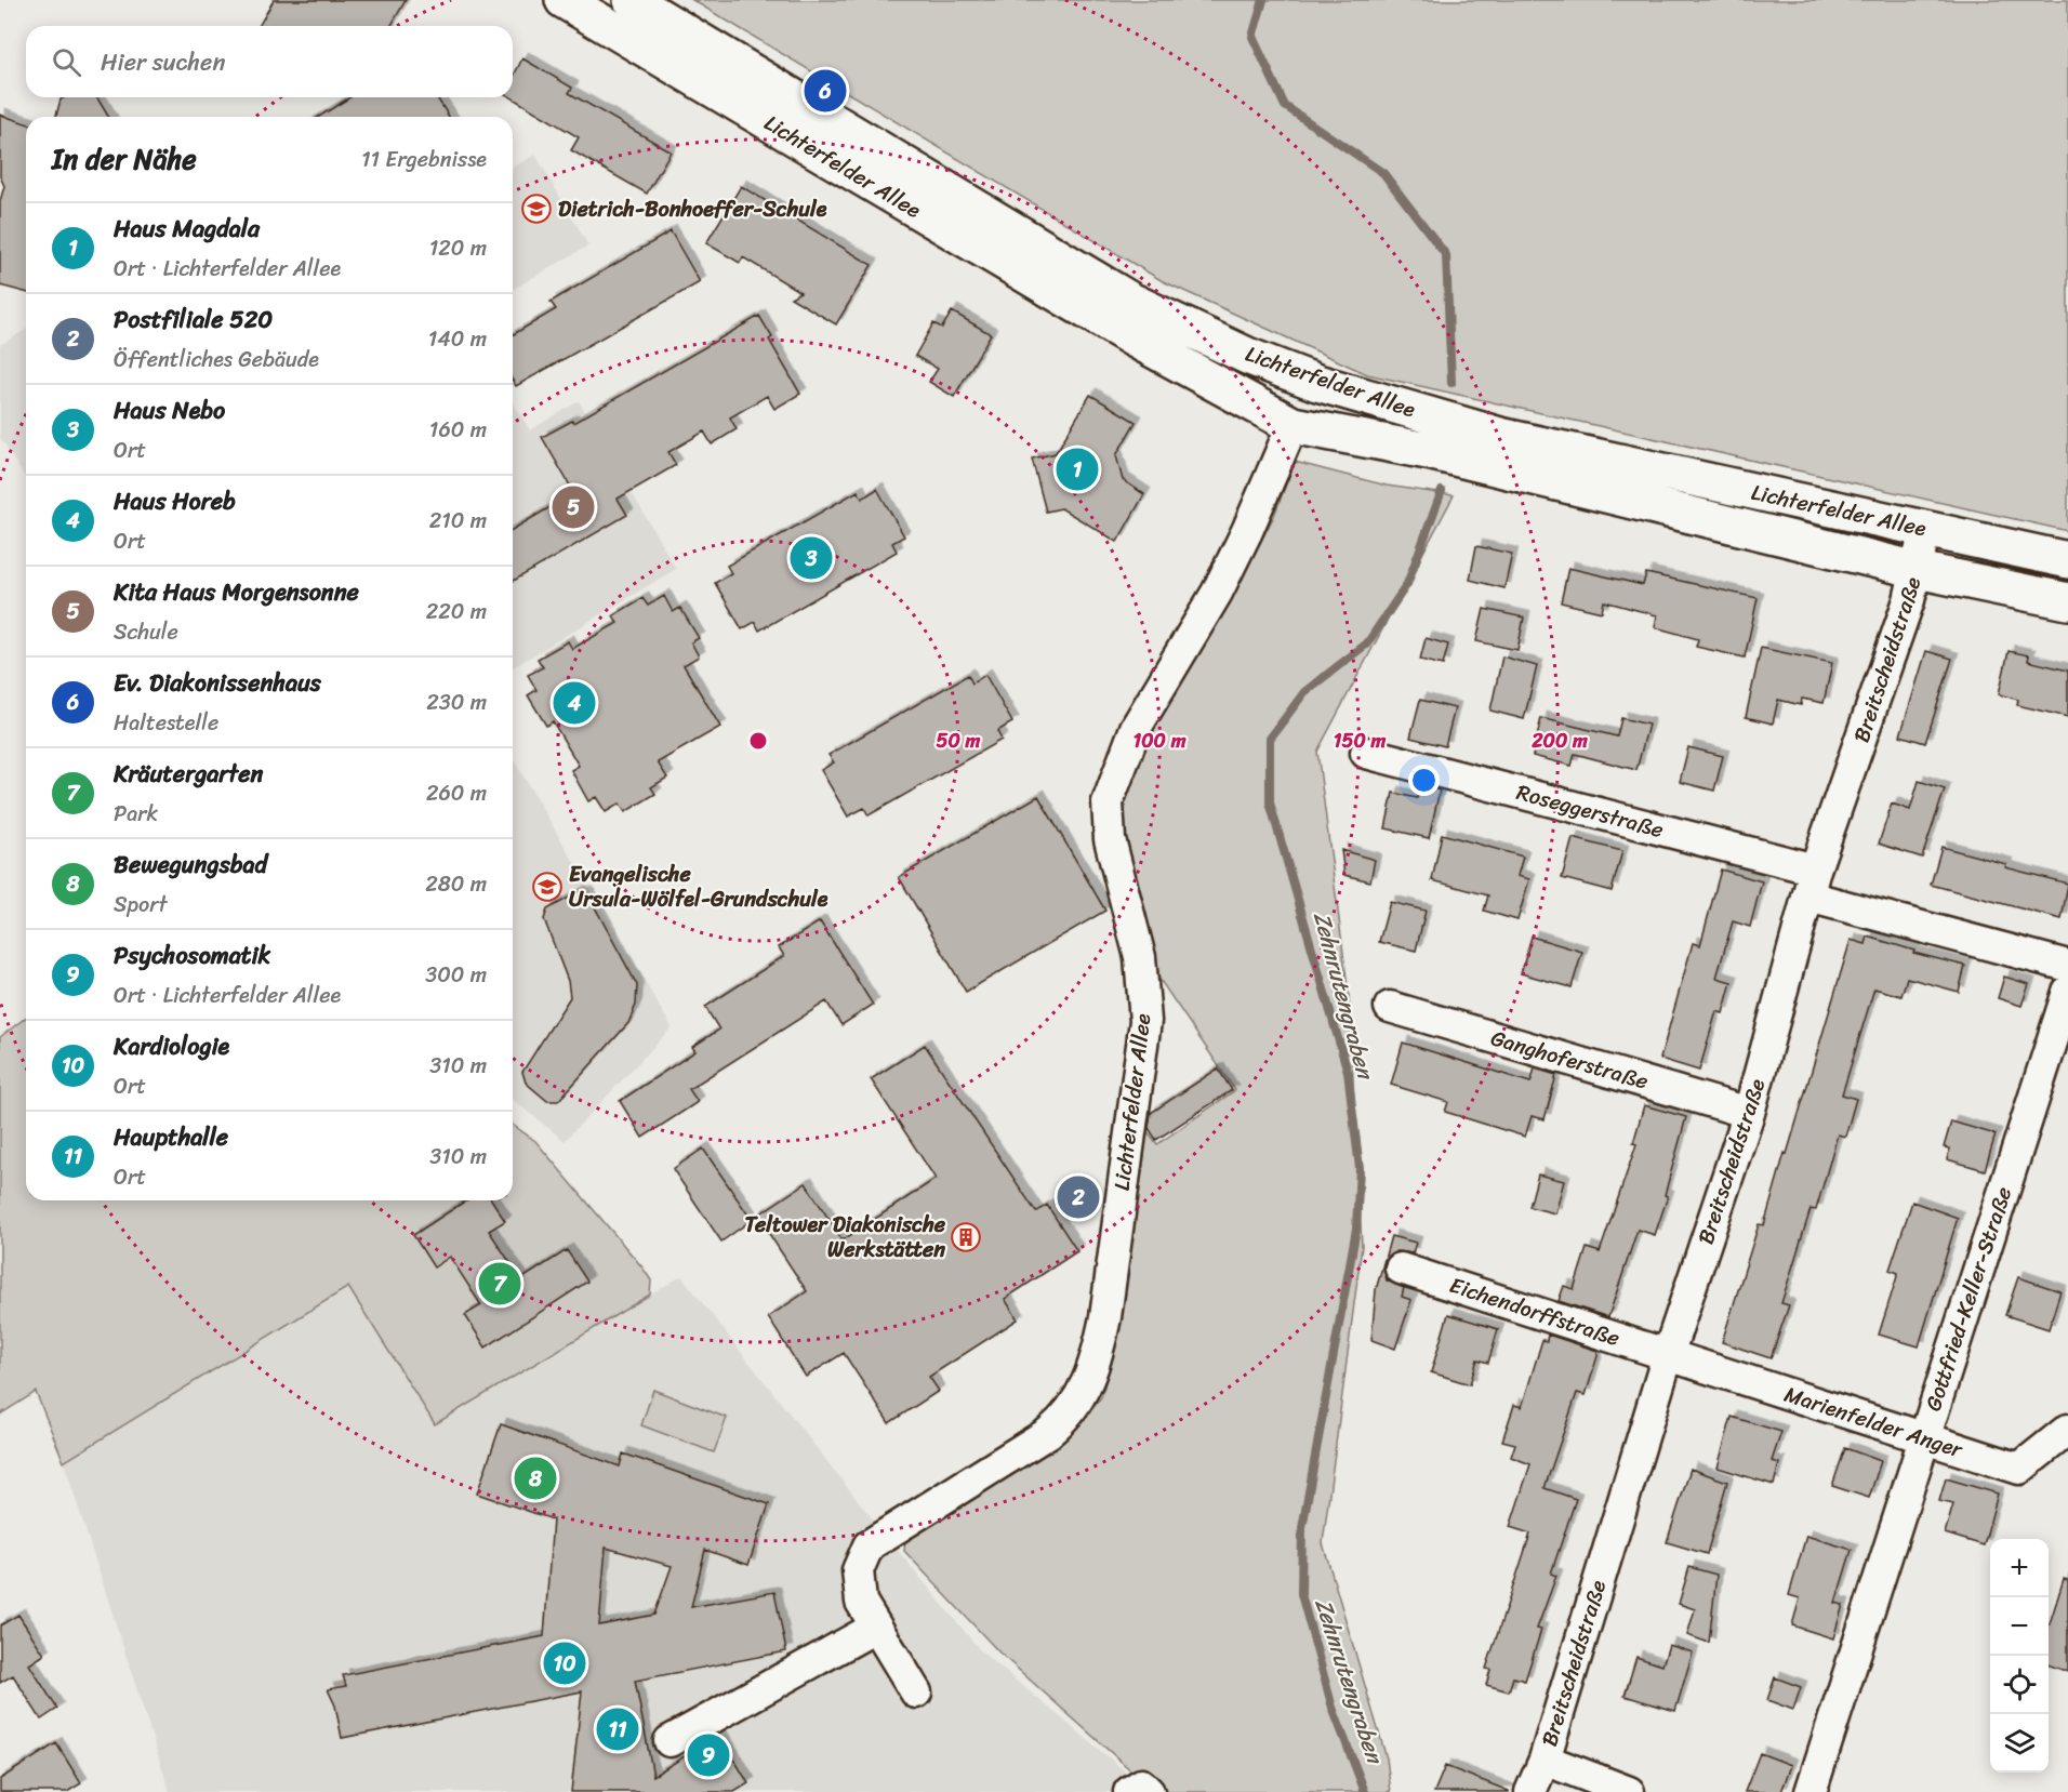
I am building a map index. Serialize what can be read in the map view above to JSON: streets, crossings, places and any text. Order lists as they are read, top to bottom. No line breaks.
{"streets":{"main road":["Lichterfelder Allee"],"street":["Breitscheidstraße","Roseggerstraße","Ganghoferstraße","Gottfried-Keller-Straße","Eichendorffstraße","Marienfelder Anger"]},"crossings":[["Lichterfelder Allee","Breitscheidstraße"],["Breitscheidstraße","Roseggerstraße"],["Breitscheidstraße","Ganghoferstraße"],["Breitscheidstraße","Eichendorffstraße"],["Breitscheidstraße","Marienfelder Anger"],["Gottfried-Keller-Straße","Marienfelder Anger"],["Eichendorffstraße","Marienfelder Anger"]],"water":["Zehnrutengraben"],"places":{"school or university":["Dietrich-Bonhoeffer-Schule","Evangelische Ursula-Wölfel-Grundschule"],"building":["Teltower Diakonische Werkstätten"]},"page":{"search":"Hier suchen","pins":["6","1","5","3","4","2","7","8","10","11","9"],"heading":["In der Nähe","11 Ergebnisse"],"list":[{"mark":"1","name":"Haus Magdala","note":"Ort · Lichterfelder Allee","value":"120 m"},{"mark":"2","name":"Postfiliale 520","note":"Öffentliches Gebäude","value":"140 m"},{"mark":"3","name":"Haus Nebo","note":"Ort","value":"160 m"},{"mark":"4","name":"Haus Horeb","note":"Ort","value":"210 m"},{"mark":"5","name":"Kita Haus Morgensonne","note":"Schule","value":"220 m"},{"mark":"6","name":"Ev. Diakonissenhaus","note":"Haltestelle","value":"230 m"},{"mark":"7","name":"Kräutergarten","note":"Park","value":"260 m"},{"mark":"8","name":"Bewegungsbad","note":"Sport","value":"280 m"},{"mark":"9","name":"Psychosomatik","note":"Ort · Lichterfelder Allee","value":"300 m"},{"mark":"10","name":"Kardiologie","note":"Ort","value":"310 m"},{"mark":"11","name":"Haupthalle","note":"Ort","value":"310 m"}],"map_buttons":["+","−"]},"rings":["50 m","100 m","150 m","200 m"]}
